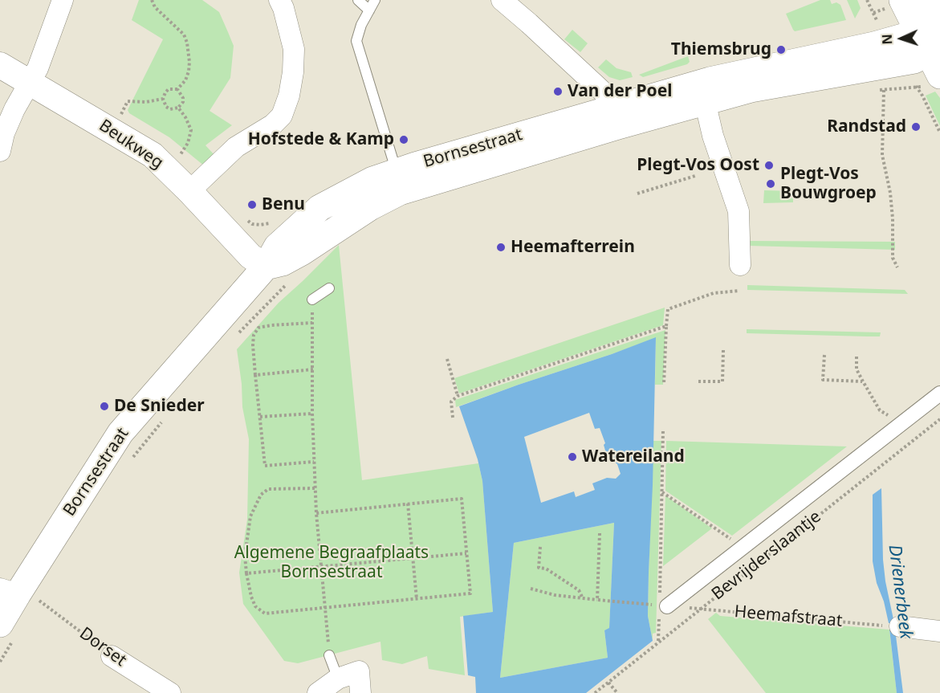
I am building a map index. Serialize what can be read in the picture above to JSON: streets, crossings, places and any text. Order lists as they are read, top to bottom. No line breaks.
{"streets":{"main road":["Bornsestraat"],"street":["Beukweg","Bevrijderslaantje","Dorset"],"path":["Heemafstraat"]},"crossings":[["Beukweg","Bornsestraat"],["Bornsestraat","Dorset"],["Bevrijderslaantje","Heemafstraat"]],"water":["Drienerbeek"],"parks":["Algemene Begraafplaats Bornsestraat"],"places":["Thiemsbrug","Van der Poel","Randstad","Hofstede & Kamp","Plegt-Vos Oost","Plegt-Vos Bouwgroep","Benu","Heemafterrein","De Snieder","Watereiland"],"north":"left"}
